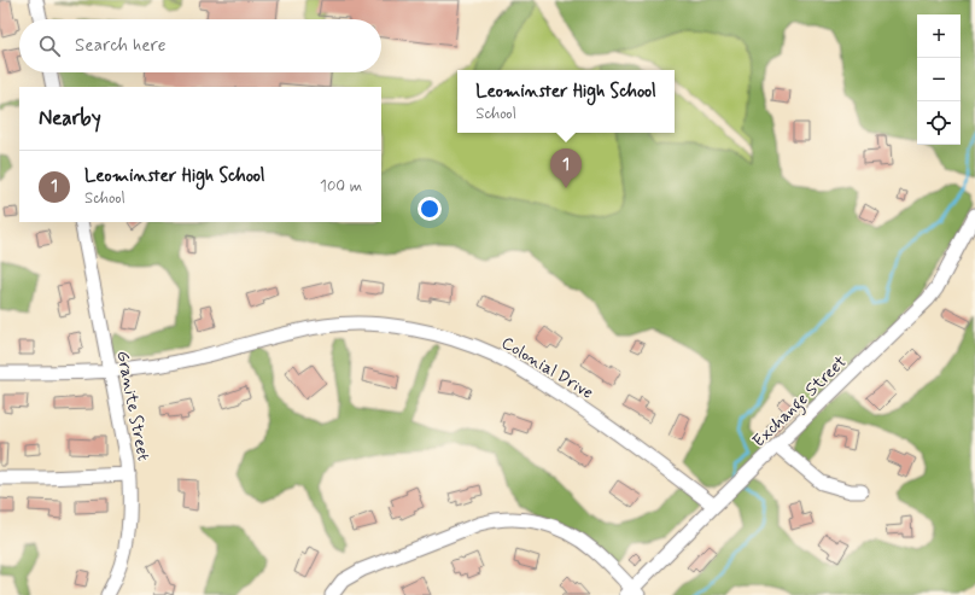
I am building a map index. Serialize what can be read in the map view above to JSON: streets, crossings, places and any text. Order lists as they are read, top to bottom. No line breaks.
{"streets":{"street":["Colonial Drive","Exchange Street","Granite Street"]},"crossings":[["Colonial Drive","Exchange Street"],["Colonial Drive","Granite Street"]],"page":{"map_buttons":["+","−"],"search":"Search here","popup":["Leominster High School","School"],"heading":"Nearby","pins":"1","list":[{"mark":"1","name":"Leominster High School","note":"School","value":"100 m"}]}}
